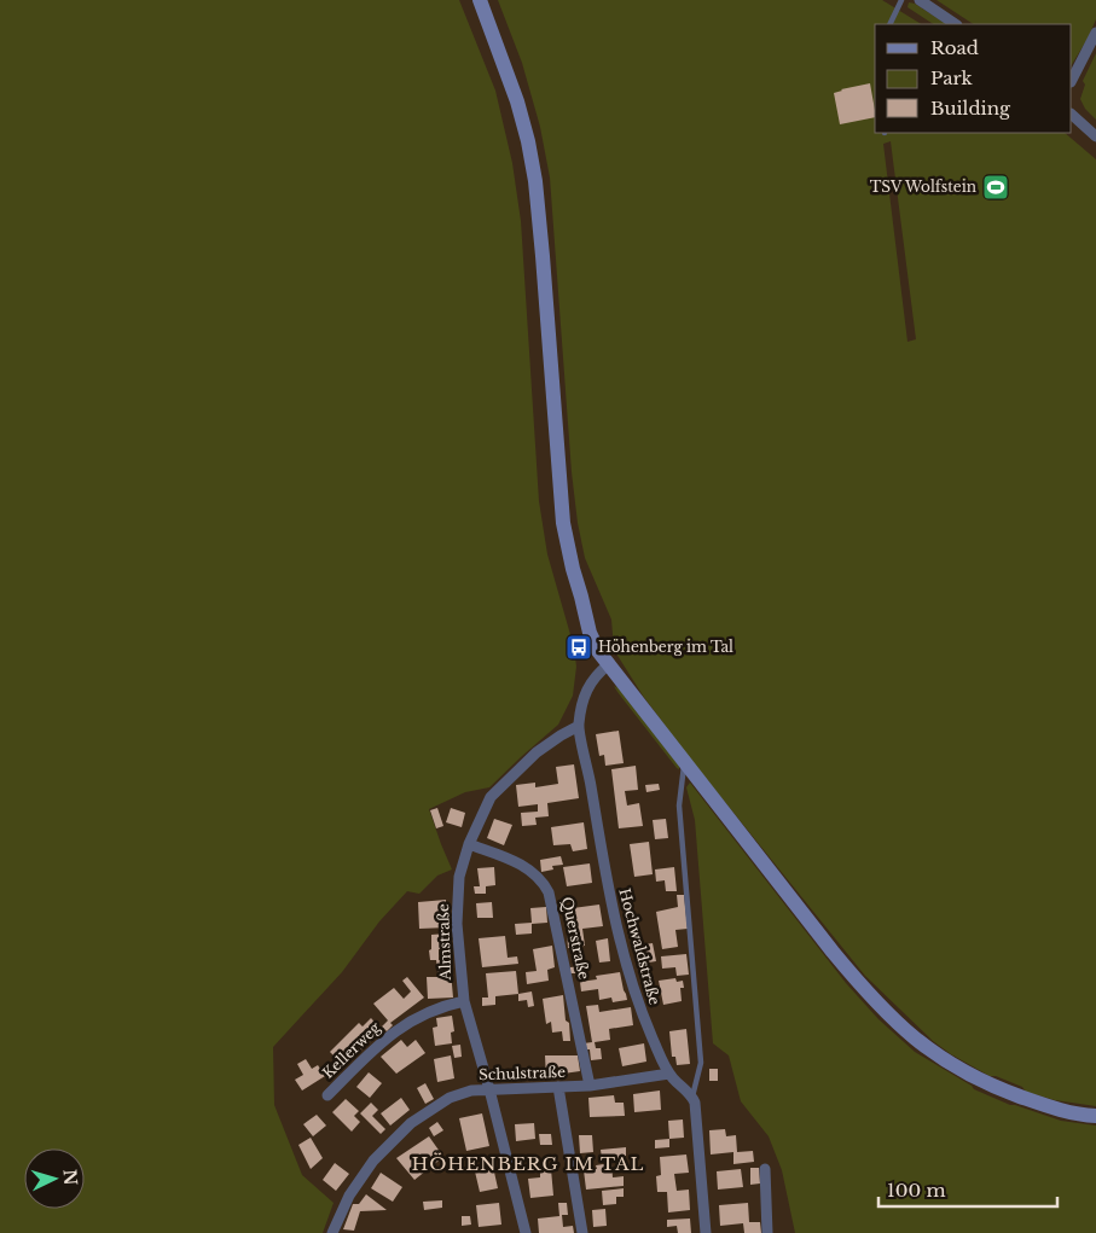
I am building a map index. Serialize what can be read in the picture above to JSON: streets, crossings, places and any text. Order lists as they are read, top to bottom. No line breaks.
{"streets":{"street":["Querstraße","Almstraße","Hochwaldstraße","Kellerweg","Schulstraße"]},"crossings":[["Querstraße","Almstraße"],["Querstraße","Schulstraße"],["Almstraße","Hochwaldstraße"],["Almstraße","Kellerweg"],["Almstraße","Schulstraße"],["Hochwaldstraße","Schulstraße"]],"districts":["HÖHENBERG IM TAL"],"places":{"sports":["TSV Wolfstein"],"bus stop":["Höhenberg im Tal"]},"legend":["Road","Park","Building"],"scale_bar":"100 m","north":"right"}
